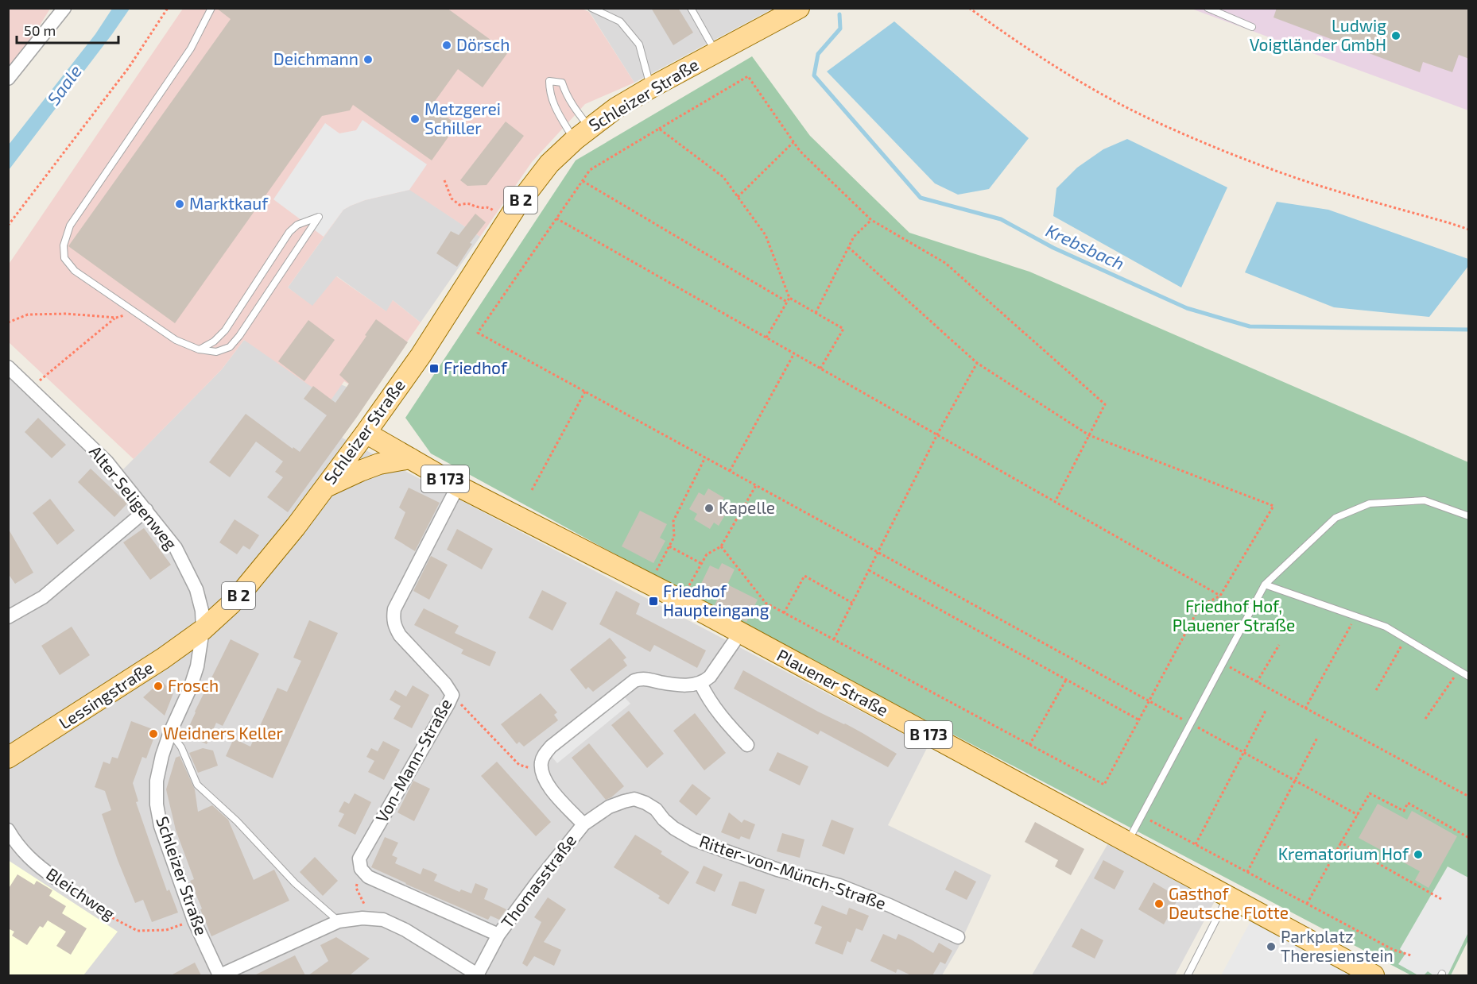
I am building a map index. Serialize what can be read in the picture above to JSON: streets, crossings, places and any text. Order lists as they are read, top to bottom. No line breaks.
{"streets":{"main road":["Schleizer Straße","B 2","B 173","Plauener Straße","Lessingstraße"],"street":["Alter Seligenweg","Von-Mann-Straße","Ritter-von-Münch-Straße","Thomasstraße","Bleichweg"]},"crossings":[["Schleizer Straße","Alter Seligenweg"],["Schleizer Straße","Plauener Straße"],["Schleizer Straße","Lessingstraße"],["Schleizer Straße","Bleichweg"],["Alter Seligenweg","Lessingstraße"],["Plauener Straße","Von-Mann-Straße"],["Ritter-von-Münch-Straße","Thomasstraße"]],"water":["Saale","Krebsbach"],"parks":["Friedhof Hof, Plauener Straße"],"places":{"other":["Ludwig Voigtländer GmbH","Dörsch","Deichmann","Metzgerei Schiller","Marktkauf","Kapelle","Frosch","Weidners Keller","Krematorium Hof","Gasthof Deutsche Flotte","Parkplatz Theresienstein"],"transit":["Friedhof","Friedhof Haupteingang"]},"scale_bar":"50 m"}
